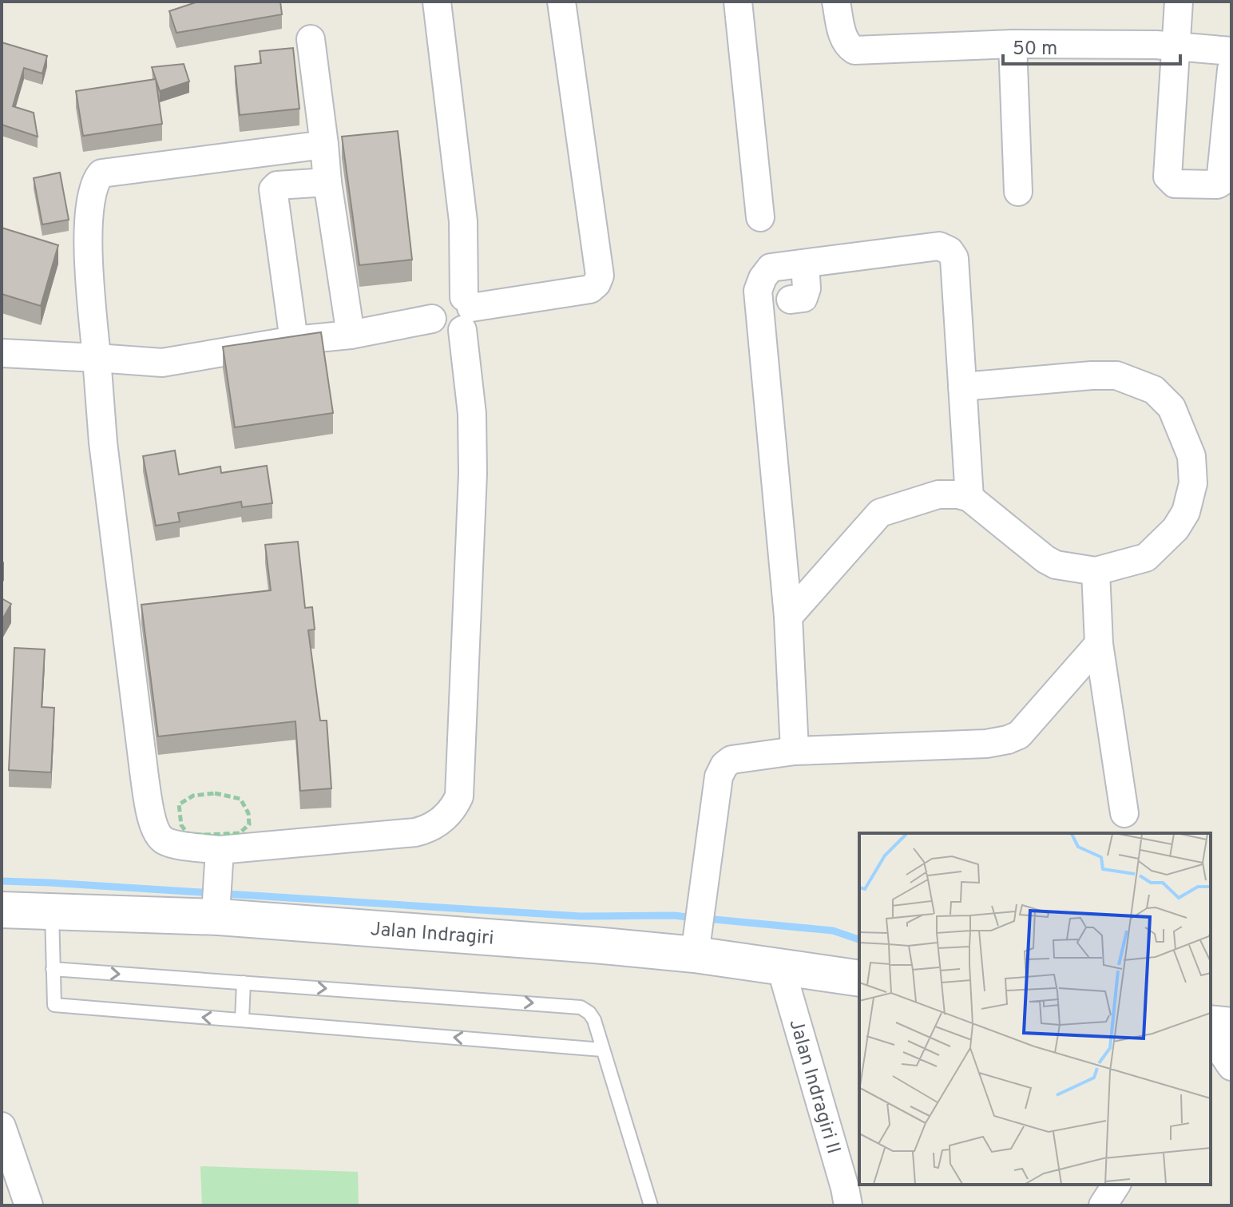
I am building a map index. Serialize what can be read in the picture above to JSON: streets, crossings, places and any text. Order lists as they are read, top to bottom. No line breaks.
{"streets":{"street":["Jalan Indragiri","Jalan Indragiri II"]},"crossings":[["Jalan Indragiri","Jalan Indragiri II"]],"scale_bar":"50 m"}
